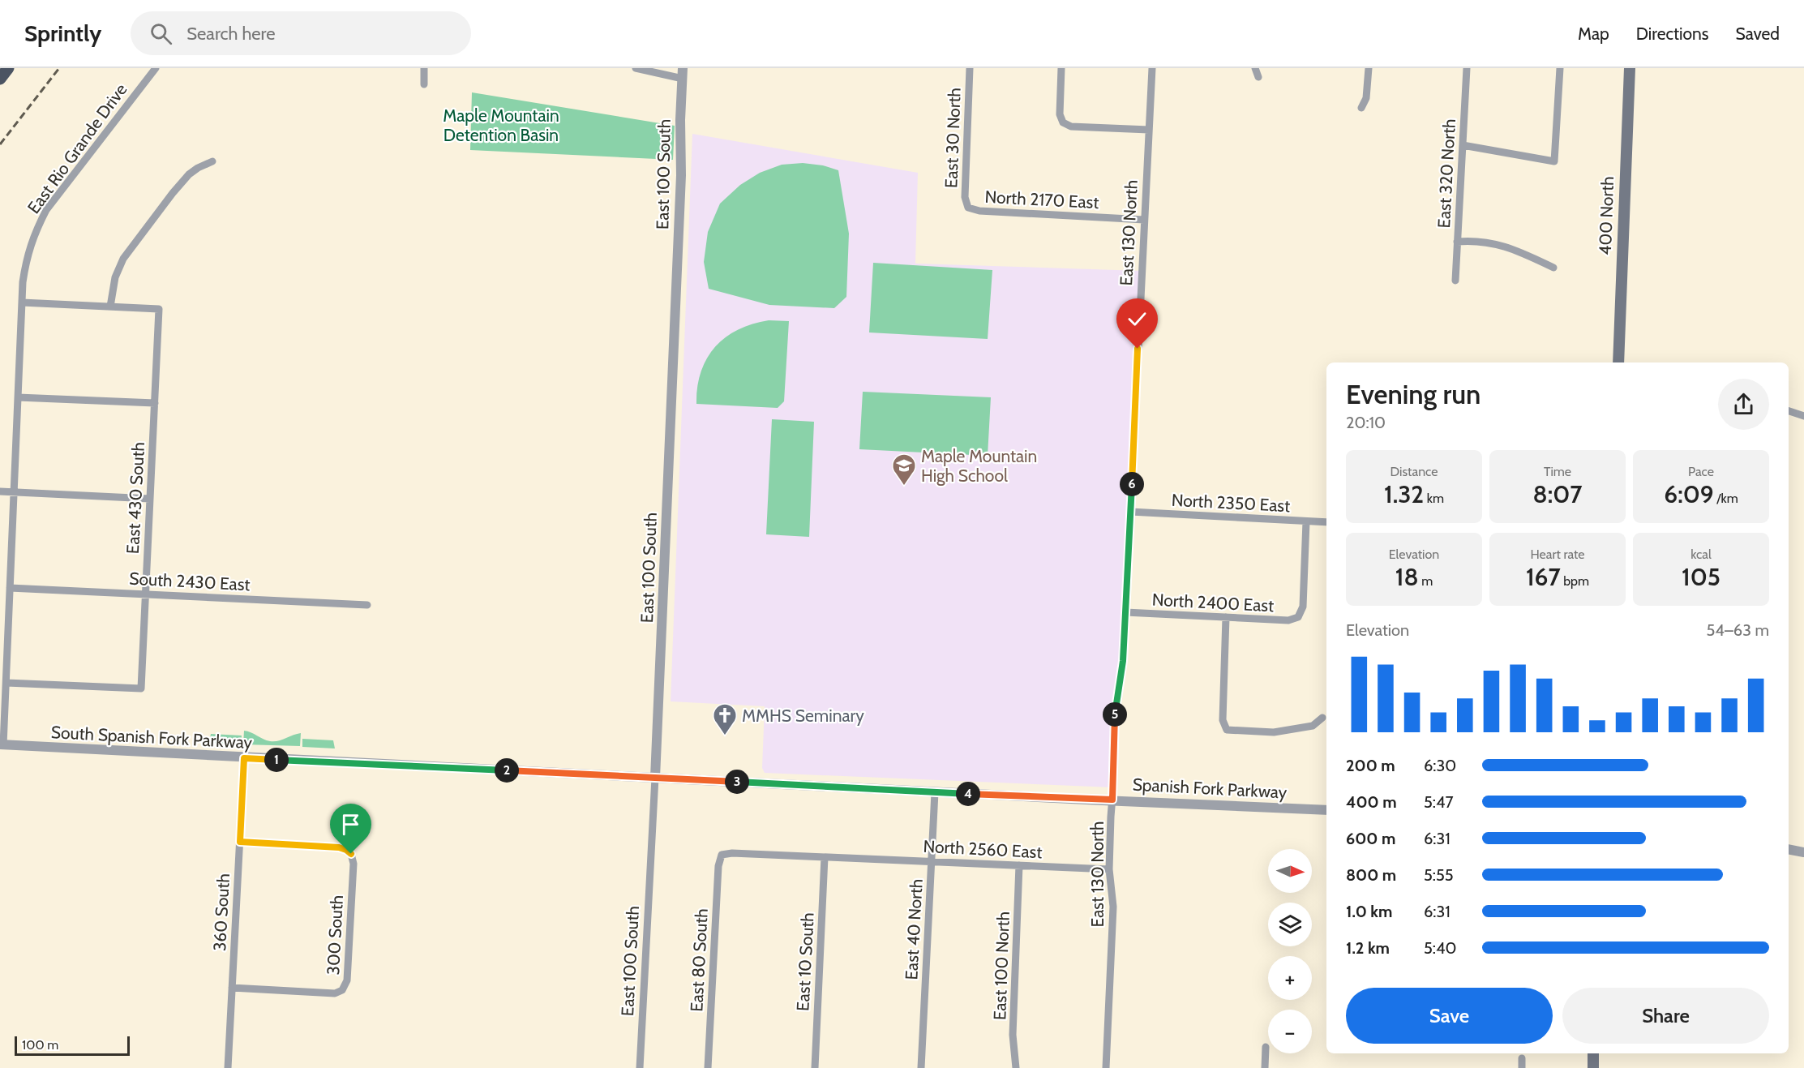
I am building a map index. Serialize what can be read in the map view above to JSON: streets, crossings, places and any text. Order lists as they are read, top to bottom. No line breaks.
{"streets":{"main road":["400 North"],"street":["East 30 North","East Rio Grande Drive","East 320 North","East 100 South","North 2170 East","East 130 North","East 430 South","North 2350 East","South 2430 East","North 2400 East","South Spanish Fork Parkway","Spanish Fork Parkway","North 2560 East","360 South","East 40 North","300 South","East 80 South","East 10 South","East 100 North"]},"crossings":[["East 30 North","North 2170 East"],["East Rio Grande Drive","East 430 South"],["East Rio Grande Drive","South 2430 East"],["East Rio Grande Drive","South Spanish Fork Parkway"],["East 100 South","South Spanish Fork Parkway"],["North 2170 East","East 130 North"],["East 130 North","North 2350 East"],["East 130 North","North 2400 East"],["East 130 North","Spanish Fork Parkway"],["East 130 North","North 2560 East"],["East 430 South","South 2430 East"],["North 2350 East","North 2400 East"],["South Spanish Fork Parkway","Spanish Fork Parkway"],["South Spanish Fork Parkway","360 South"],["Spanish Fork Parkway","East 40 North"],["North 2560 East","East 40 North"],["North 2560 East","East 80 South"],["North 2560 East","East 10 South"],["North 2560 East","East 100 North"],["360 South","300 South"]],"parks":["Maple Mountain Detention Basin"],"places":{"school or university":["Maple Mountain High School"],"church":["MMHS Seminary"]},"scale_bar":"100 m","north":"right","page":{"header":"Sprintly","search":"Search here","nav":["Map","Directions","Saved"],"heading":["Evening run","20:10"],"stats":[["Distance","1.32 km"],["Time","8:07"],["Pace","6:09 /km"],["Elevation","18 m"],["Heart rate","167 bpm"],["kcal","105"]],"pins":["6","5","1","2","3","4"],"chart":["Elevation","54–63 m"],"list":[{"name":"200 m","note":"6:30"},{"name":"400 m","note":"5:47"},{"name":"600 m","note":"6:31"},{"name":"800 m","note":"5:55"},{"name":"1.0 km","note":"6:31"},{"name":"1.2 km","note":"5:40"}],"map_buttons":["+","−"],"buttons":["Save","Share"],"scale":"100 m"}}
